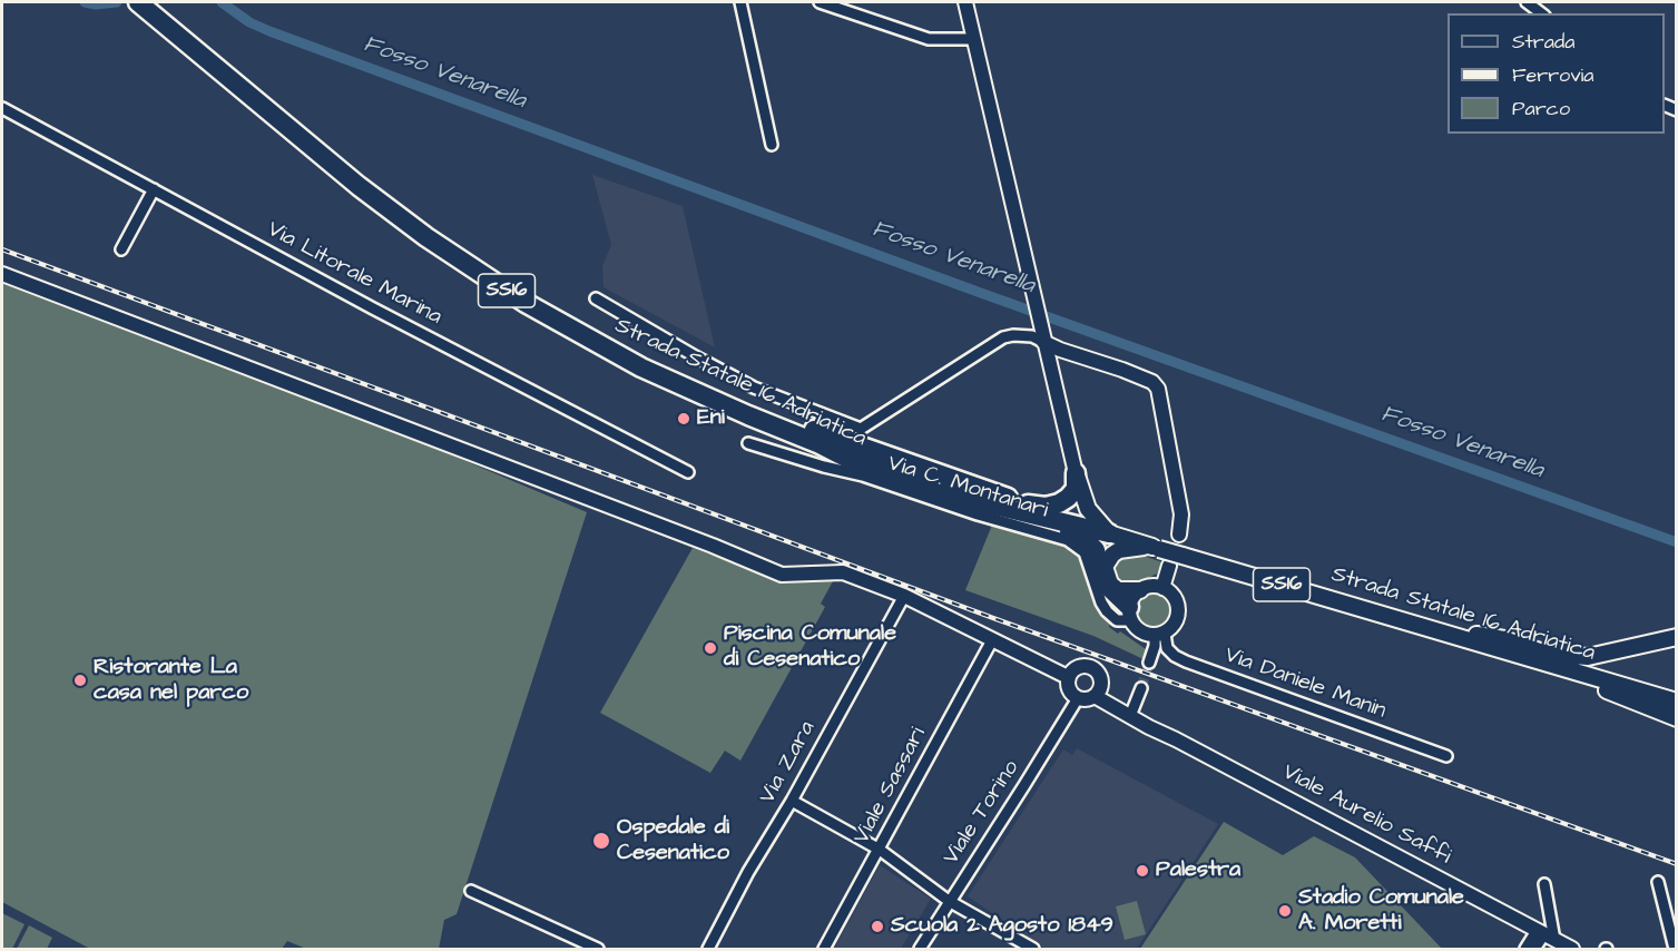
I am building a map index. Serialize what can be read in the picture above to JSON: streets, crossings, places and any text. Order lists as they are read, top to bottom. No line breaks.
{"streets":{"highway":["SS16","Strada Statale 16 Adriatica"],"street":["Via Litorale Marina","Via C. Montanari","Via Daniele Manin","Via Zara","Viale Sassari","Viale Torino","Viale Aurelio Saffi"]},"crossings":[["Via C. Montanari","Via Daniele Manin"],["Viale Torino","Viale Aurelio Saffi"]],"water":["Fosso Venarella"],"places":["Eni","Piscina Comunale di Cesenatico","Ristorante La casa nel parco","Ospedale di Cesenatico","Palestra","Stadio Comunale A. Moretti","Scuola 2 Agosto 1849"],"legend":["Strada","Ferrovia","Parco"]}
